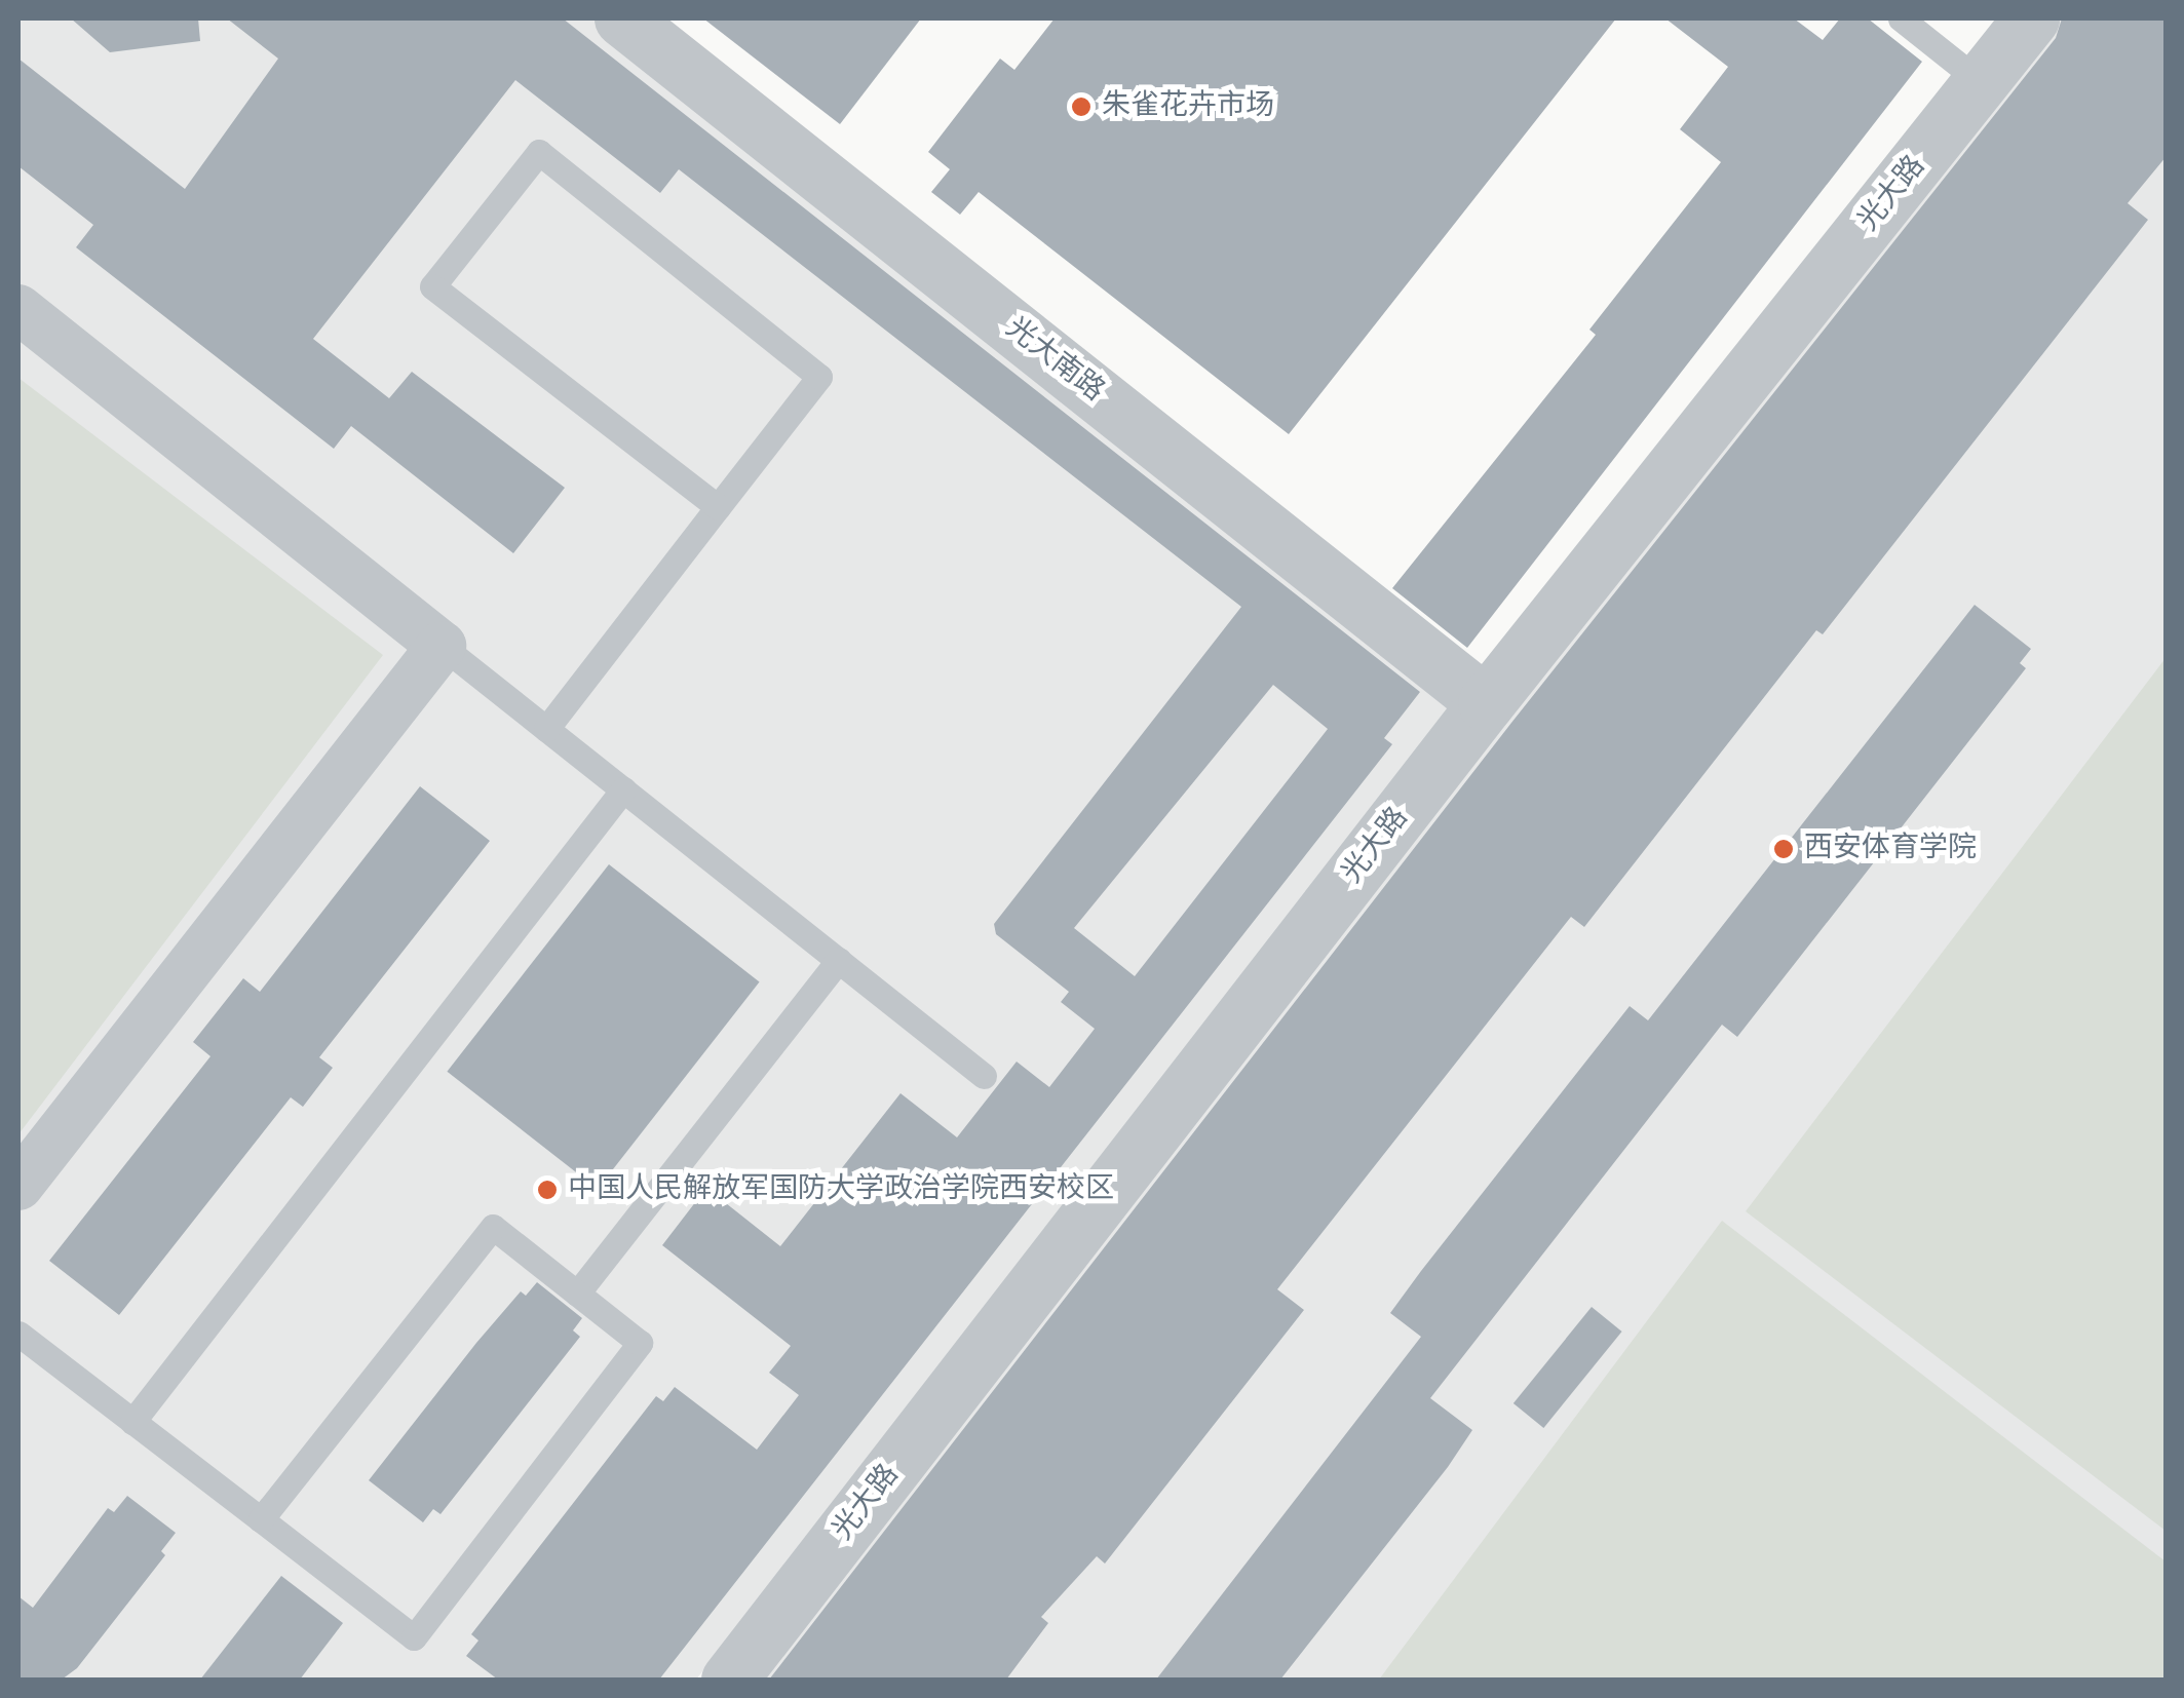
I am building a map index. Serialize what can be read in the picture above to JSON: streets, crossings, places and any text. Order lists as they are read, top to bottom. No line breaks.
{"streets":{"street":["光大路","光大南路"]},"crossings":[["光大路","光大南路"]],"places":["朱雀花卉市场","西安体育学院","中国人民解放军国防大学政治学院西安校区"]}
